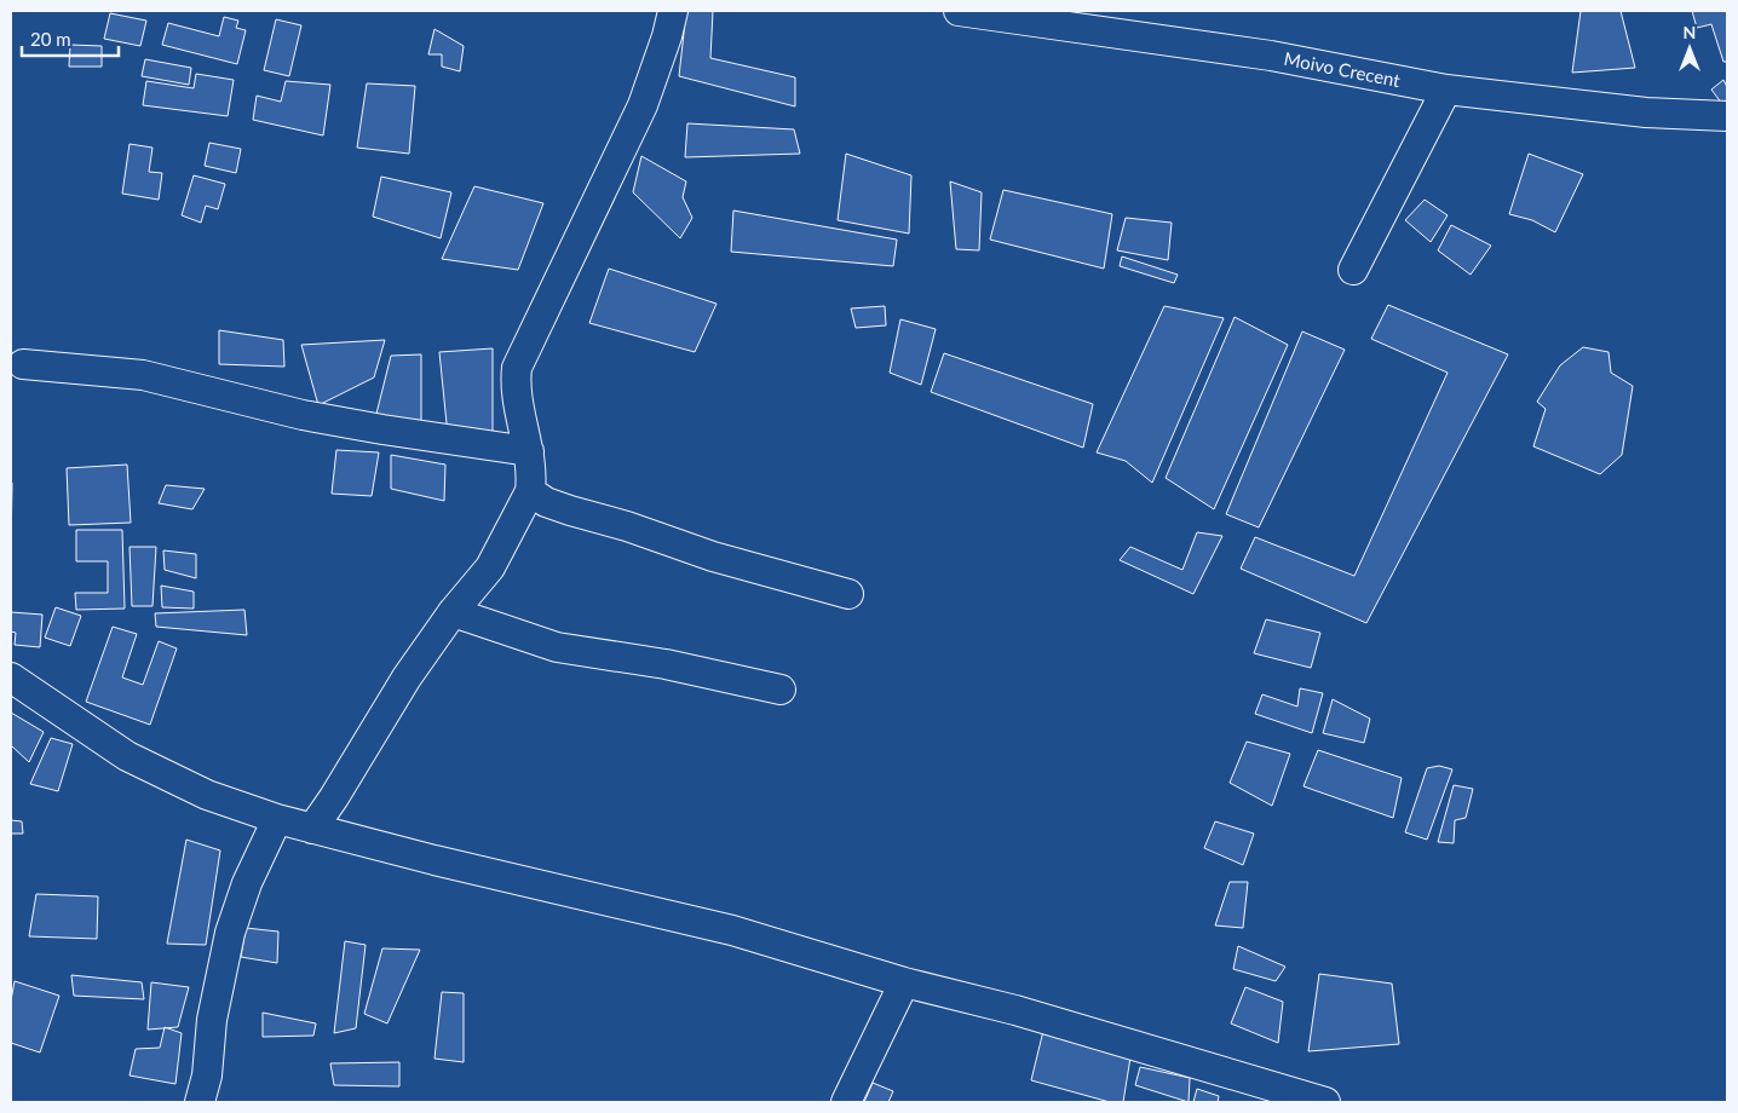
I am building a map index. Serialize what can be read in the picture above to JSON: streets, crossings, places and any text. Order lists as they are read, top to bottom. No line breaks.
{"streets":{"street":["Moivo Crecent"]},"scale_bar":"20 m","north":"top"}
